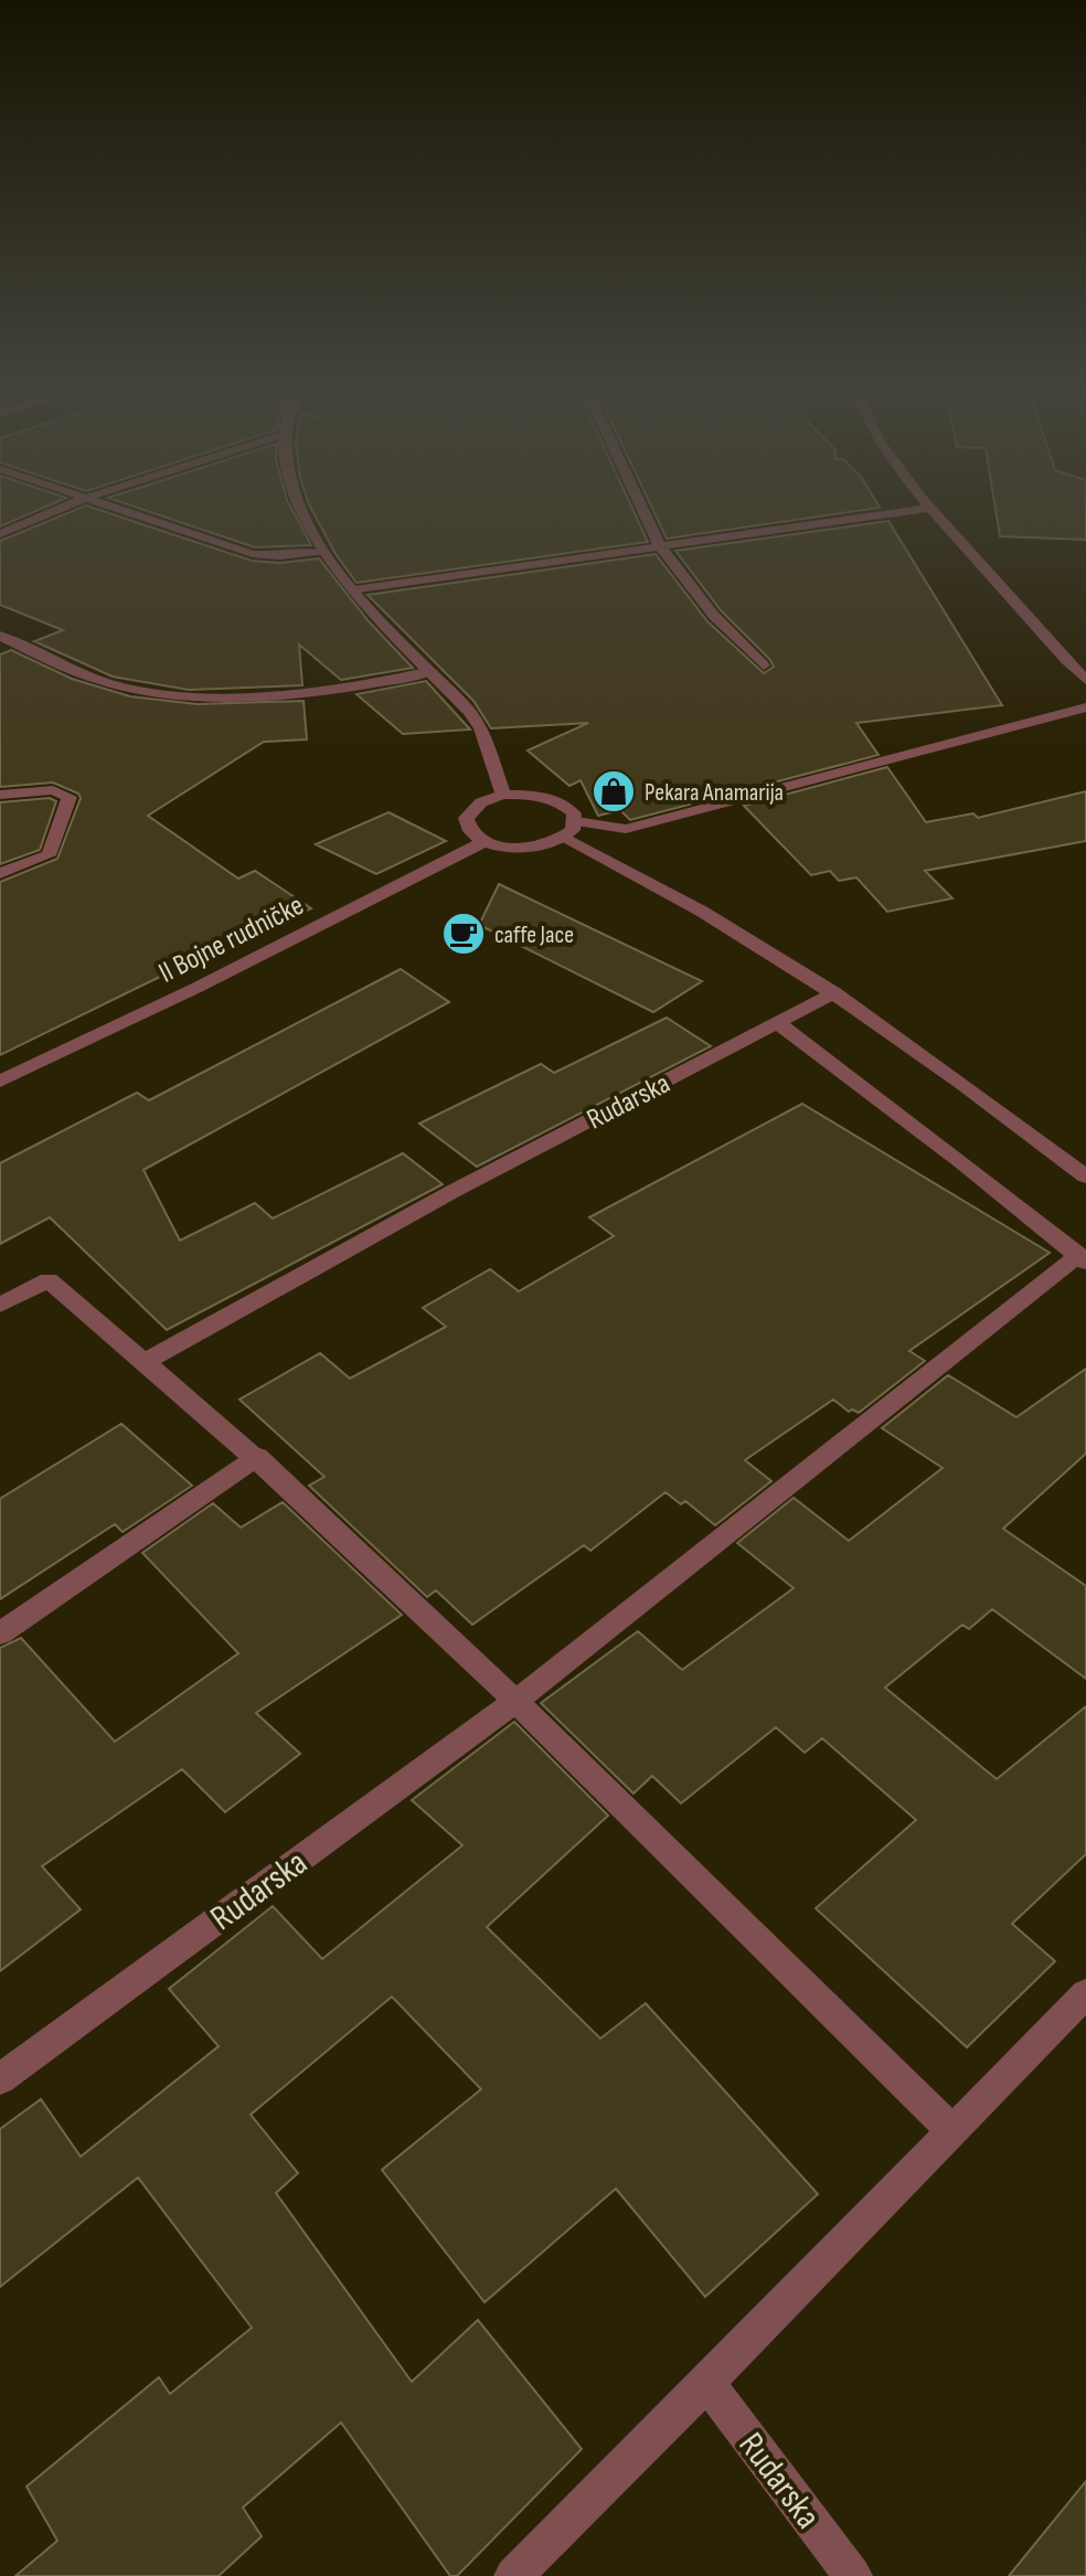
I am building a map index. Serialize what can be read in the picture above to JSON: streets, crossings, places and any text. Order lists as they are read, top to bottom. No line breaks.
{"streets":{"street":["II Bojne rudničke","Rudarska"]},"places":{"shop":["Pekara Anamarija"],"cafe":["caffe Jace"]}}
